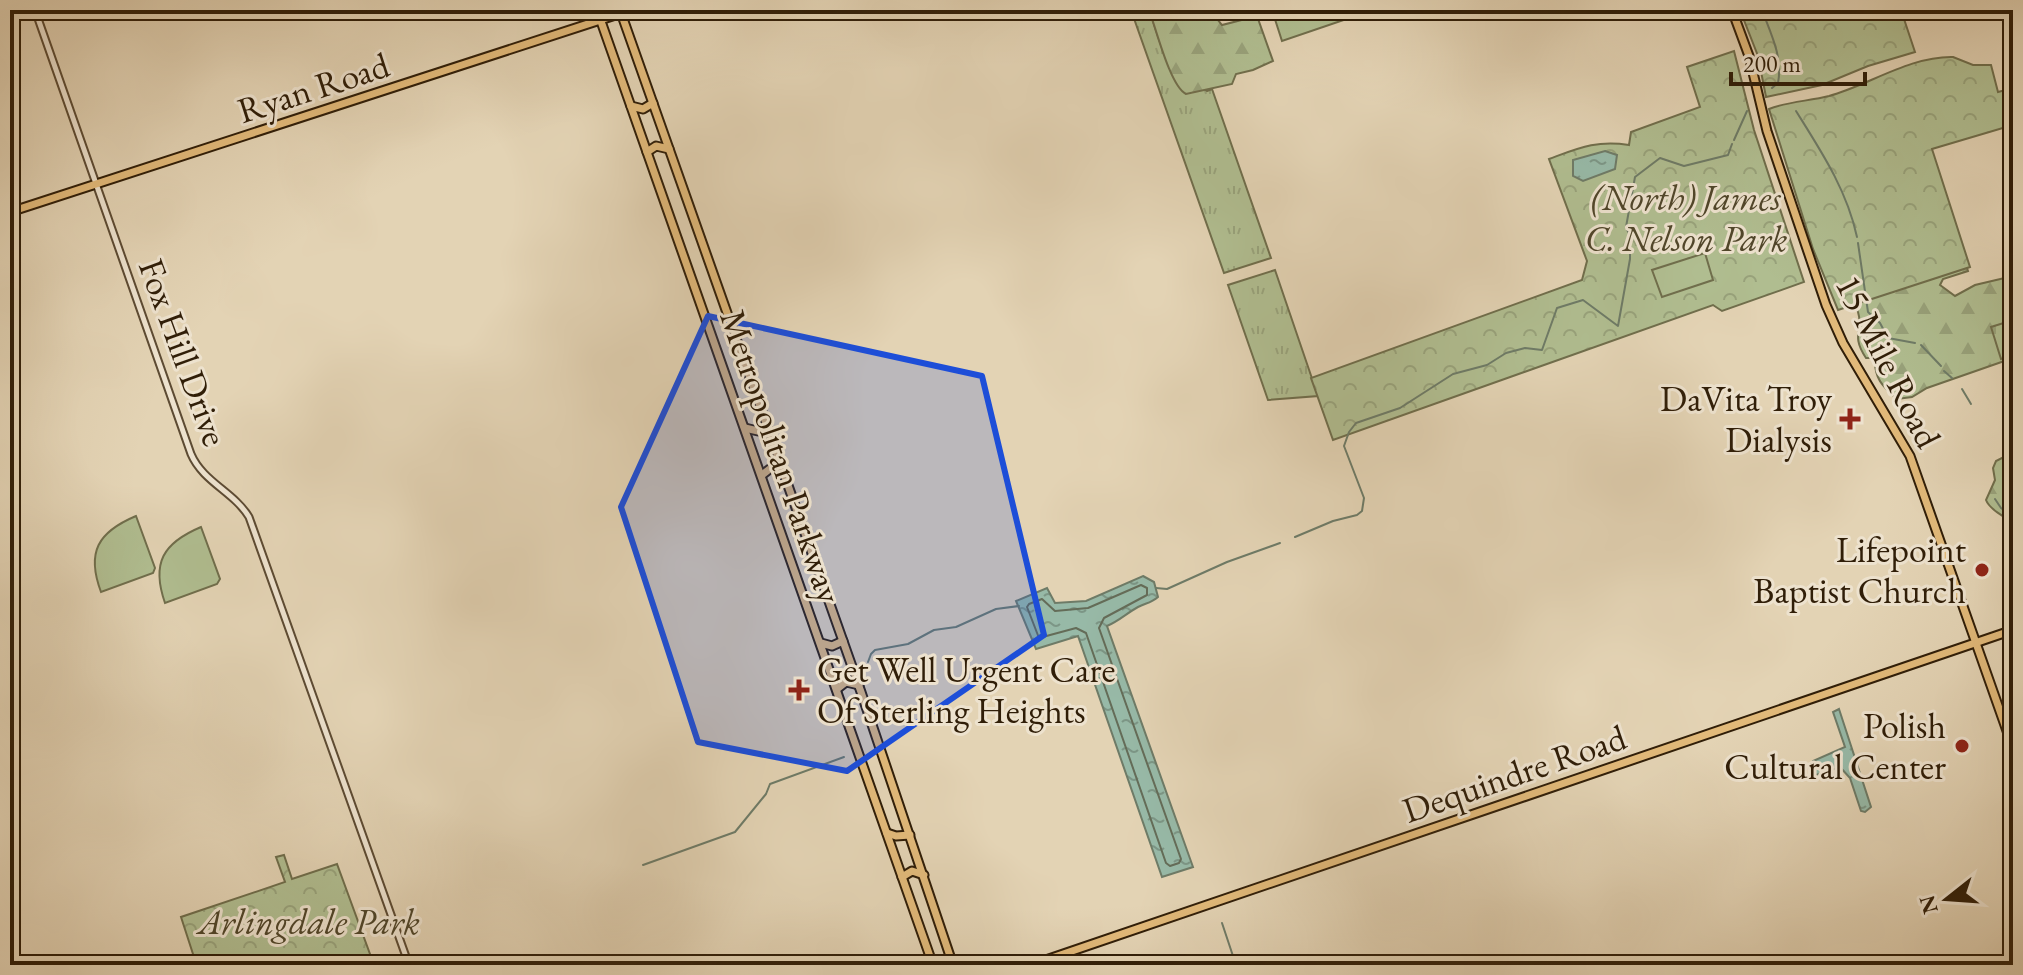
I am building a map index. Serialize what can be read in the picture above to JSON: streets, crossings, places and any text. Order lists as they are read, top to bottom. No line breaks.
{"streets":{"main road":["Ryan Road","15 Mile Road","Metropolitan Parkway","Dequindre Road"],"street":["Fox Hill Drive"]},"crossings":[["Ryan Road","Fox Hill Drive"],["Ryan Road","Metropolitan Parkway"],["15 Mile Road","Dequindre Road"]],"parks":["(North) James C. Nelson Park","Arlingdale Park"],"places":{"health":["DaVita Troy Dialysis","Get Well Urgent Care Of Sterling Heights"],"other":["Lifepoint Baptist Church","Polish Cultural Center"]},"scale_bar":"200 m","north":"left"}
